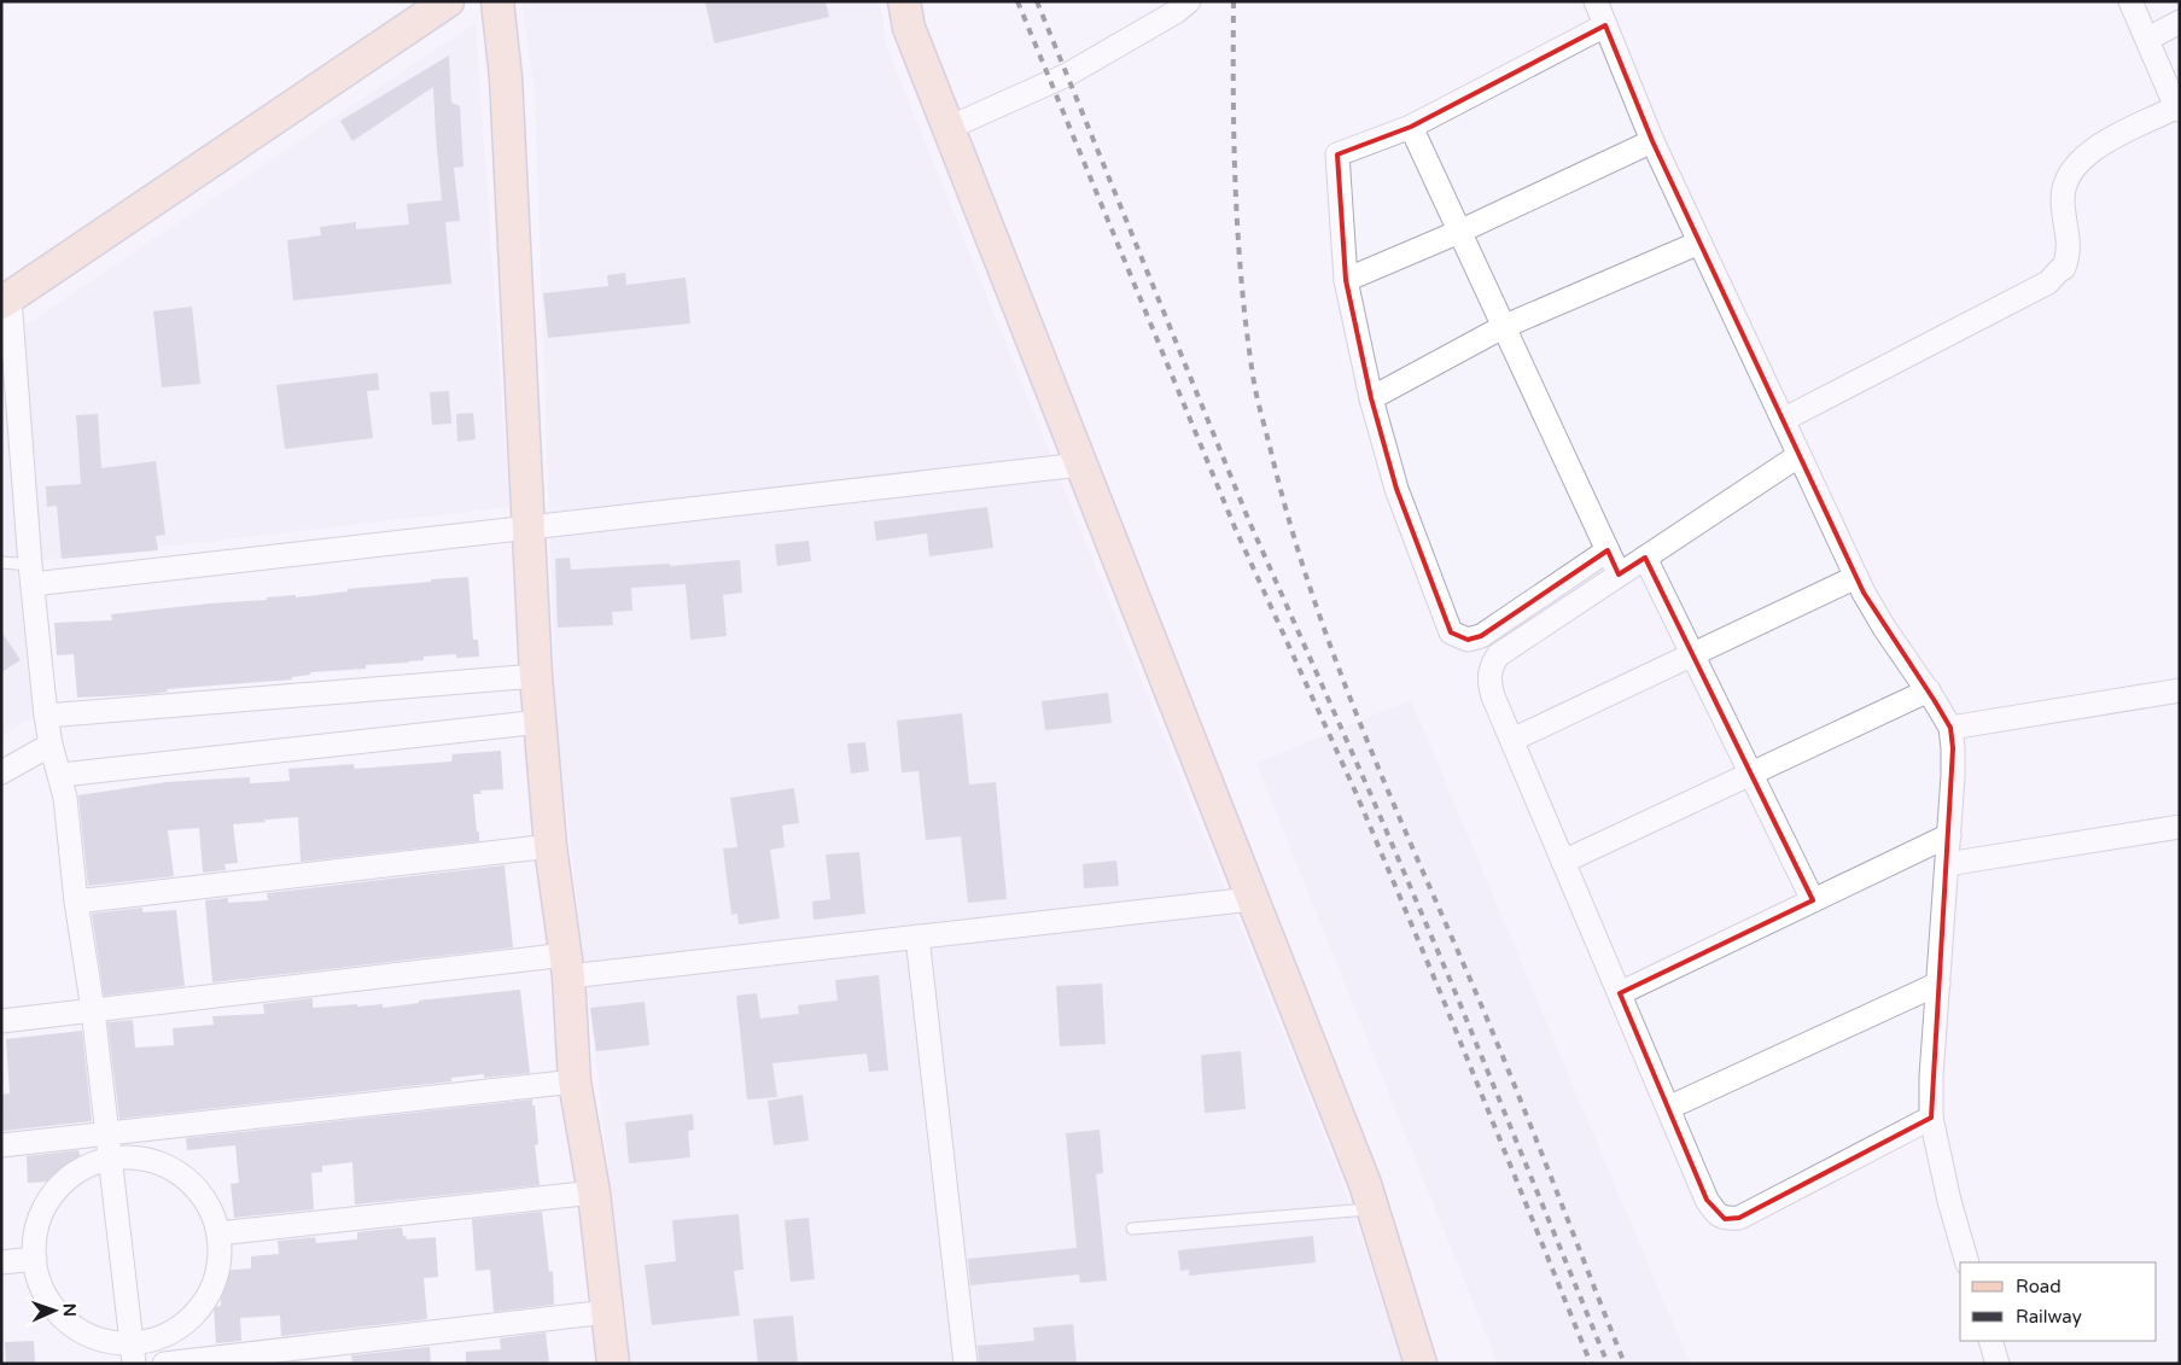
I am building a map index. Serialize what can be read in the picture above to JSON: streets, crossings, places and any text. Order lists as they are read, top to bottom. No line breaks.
{"legend":["Road","Railway"],"north":"right"}
